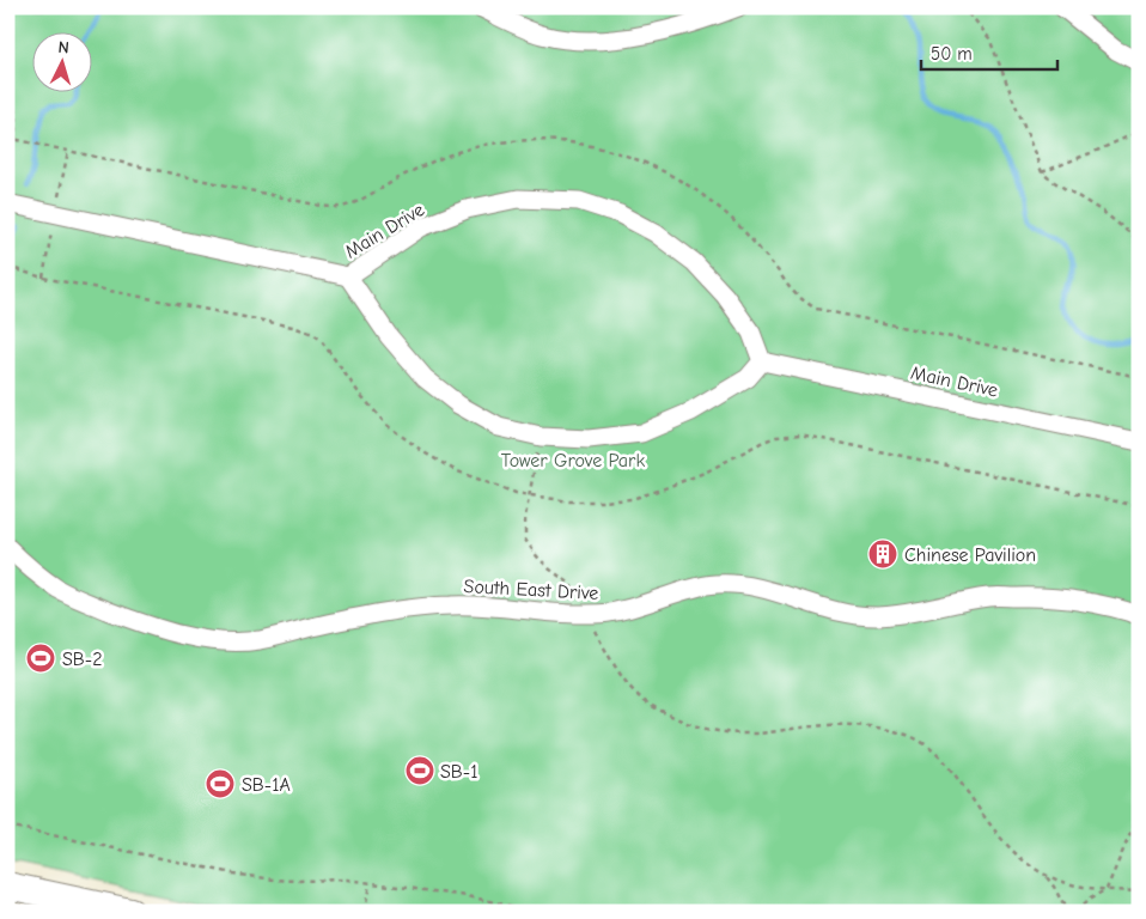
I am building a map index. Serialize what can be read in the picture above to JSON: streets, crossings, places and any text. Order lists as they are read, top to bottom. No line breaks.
{"streets":{"street":["Main Drive","South East Drive"]},"parks":["Tower Grove Park"],"places":{"building":["Chinese Pavilion"],"sports":["SB-2","SB-1","SB-1A"]},"scale_bar":"50 m","north":"top"}
